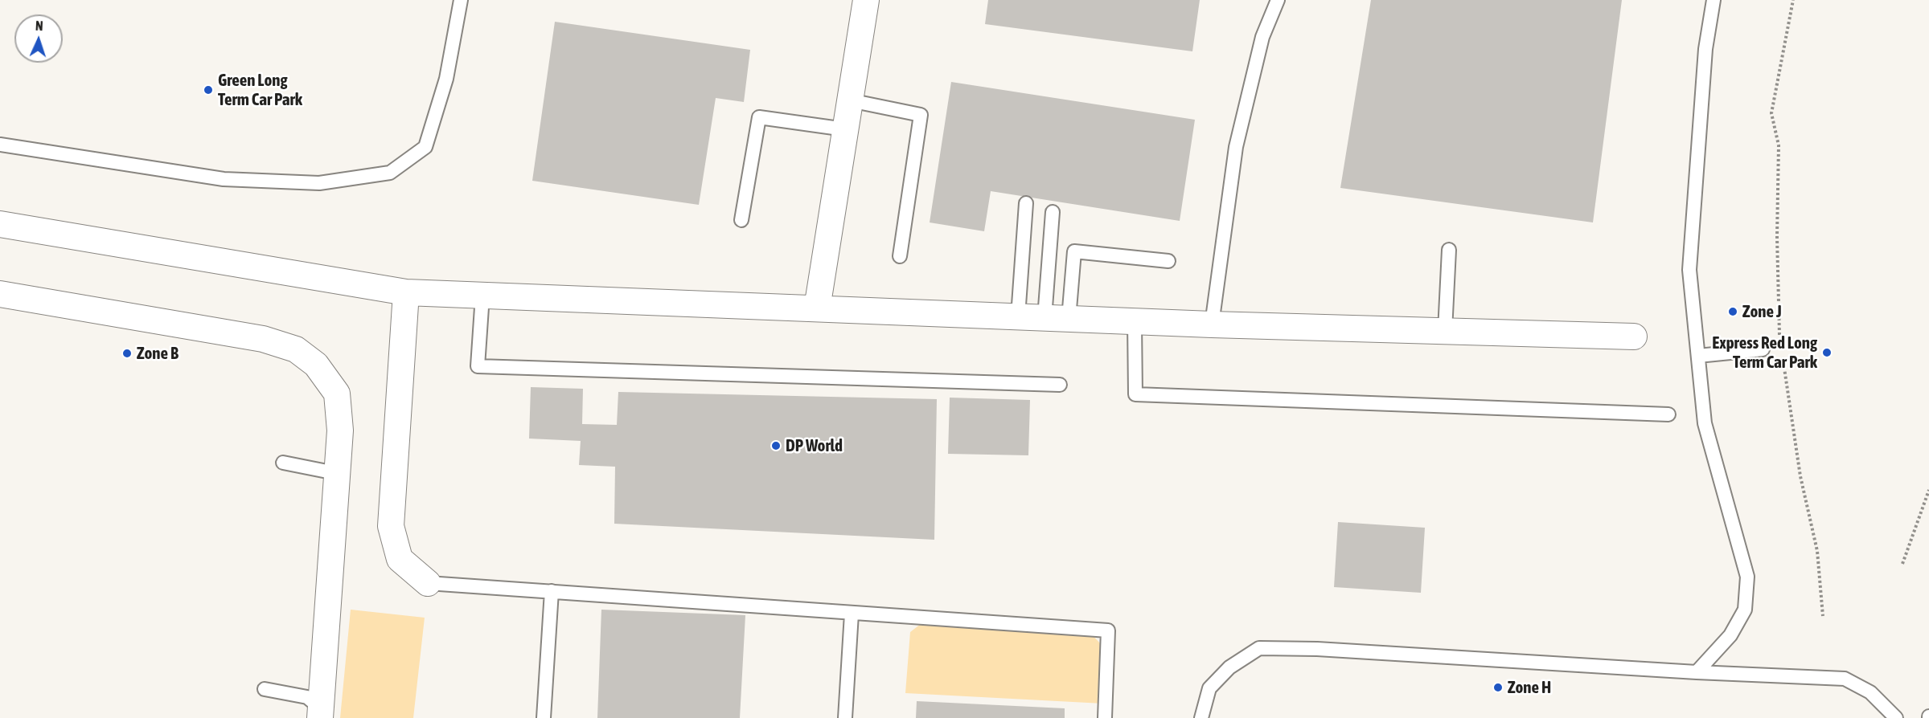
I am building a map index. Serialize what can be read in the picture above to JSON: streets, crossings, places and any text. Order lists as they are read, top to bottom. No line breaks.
{"places":["Green Long Term Car Park","Zone J","Express Red Long Term Car Park","Zone B","DP World","Zone H"],"north":"top"}
